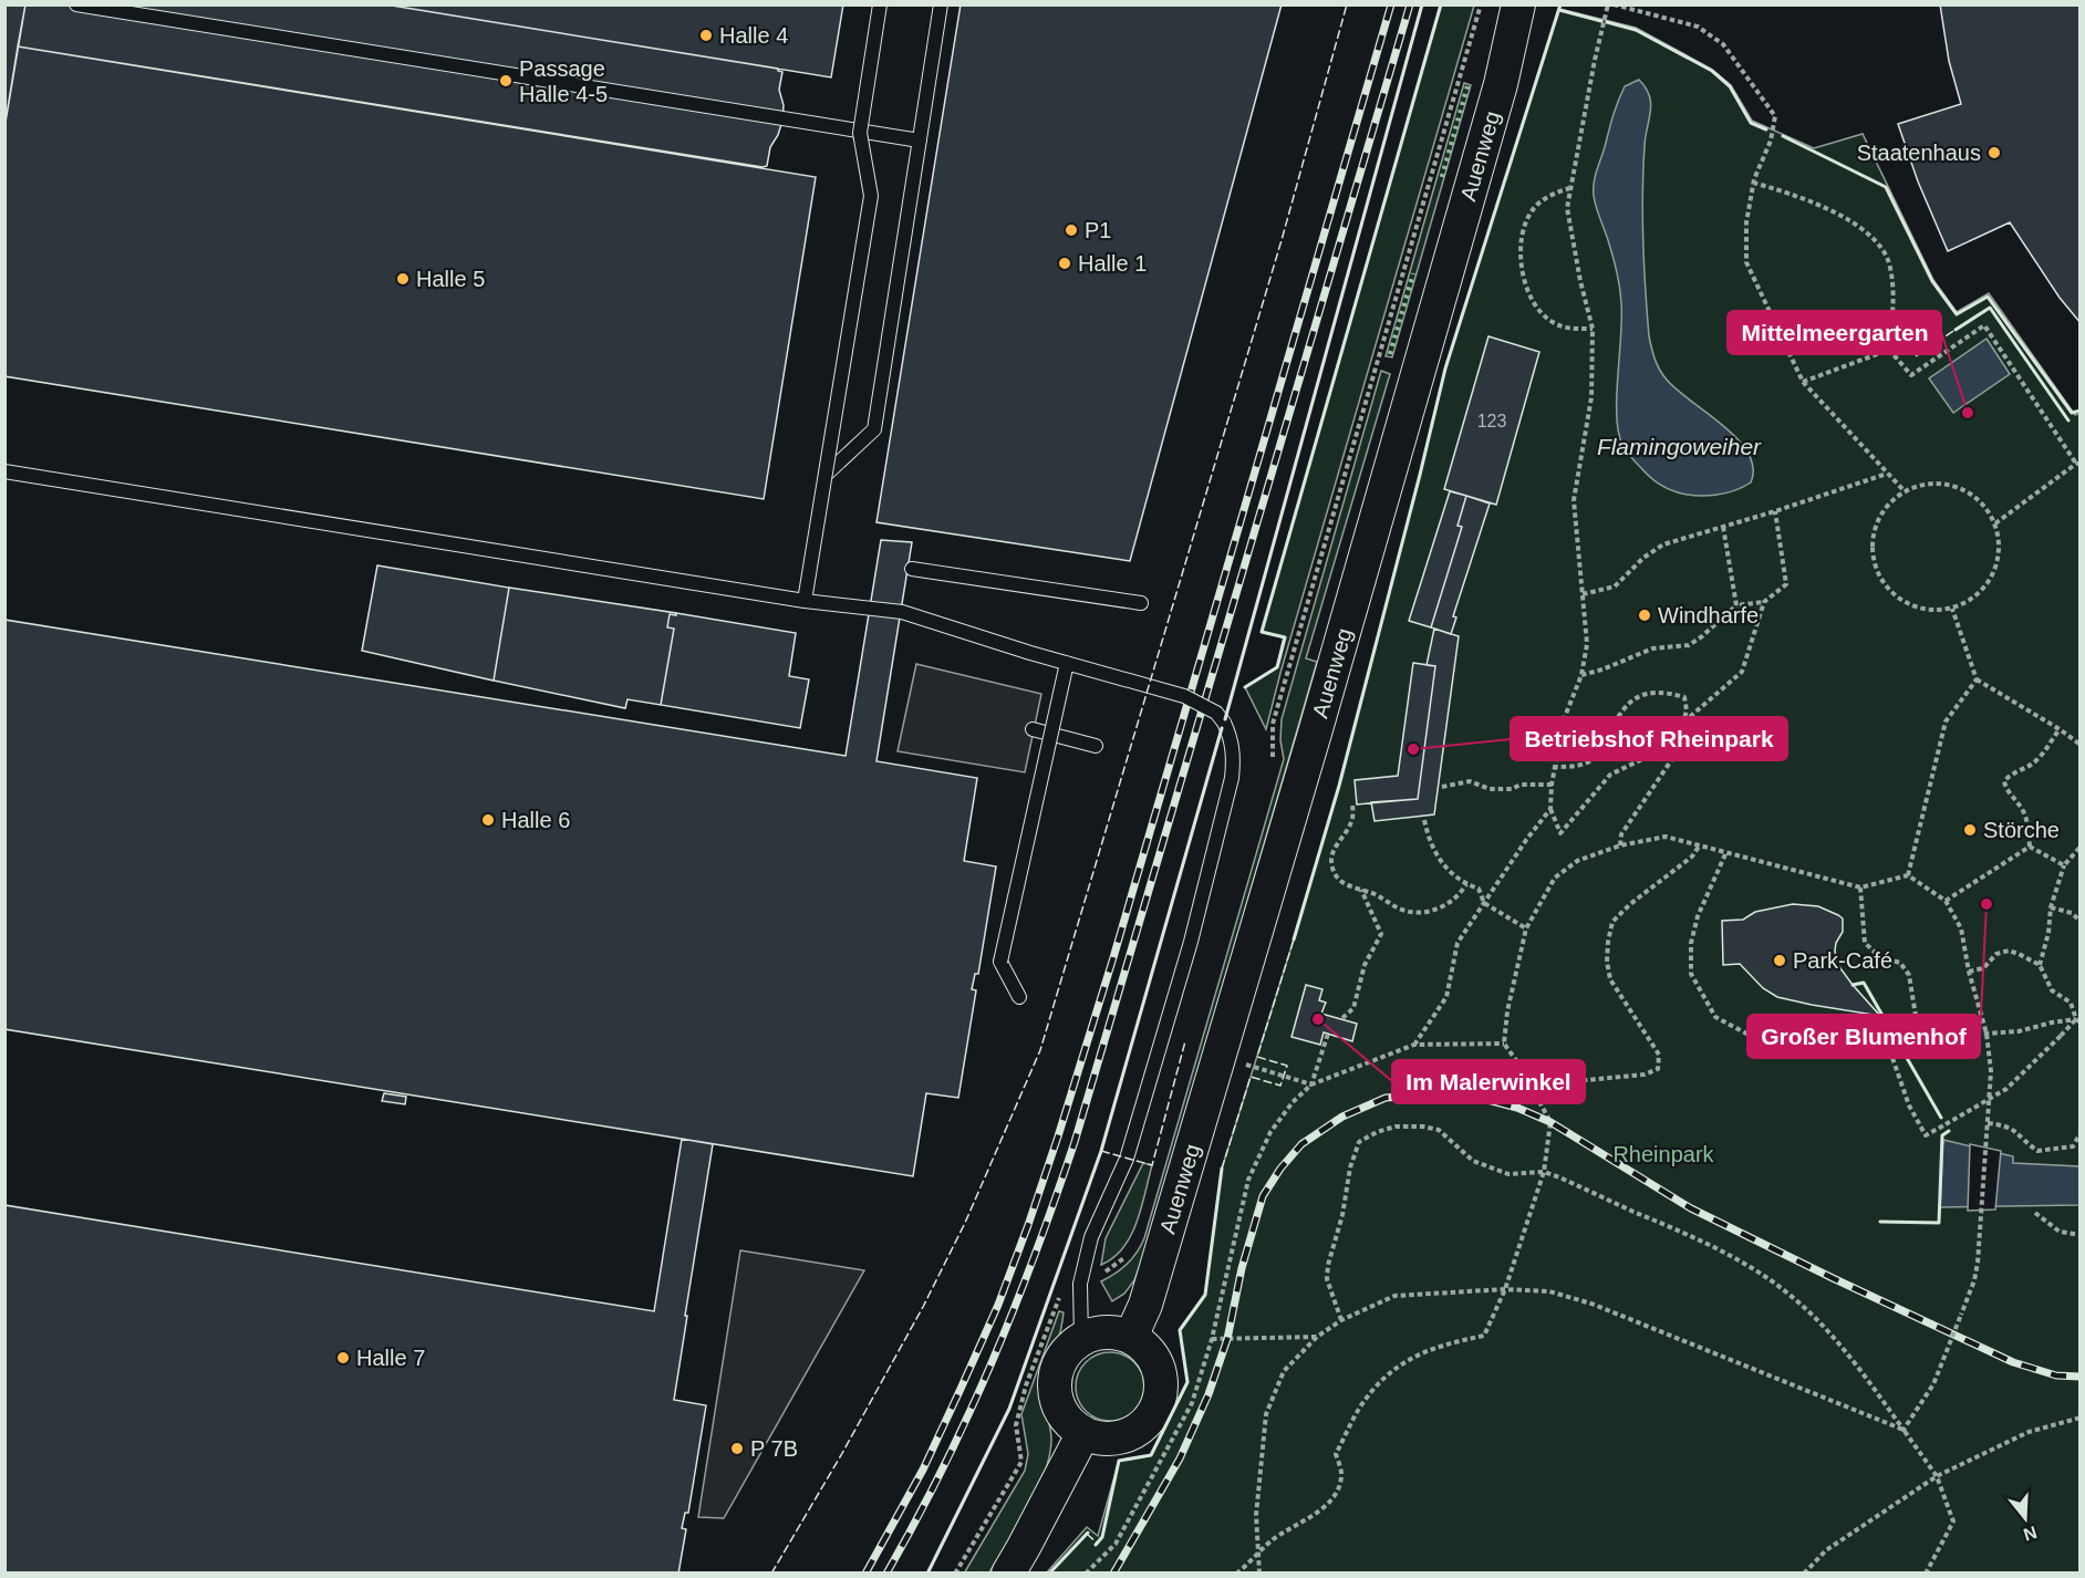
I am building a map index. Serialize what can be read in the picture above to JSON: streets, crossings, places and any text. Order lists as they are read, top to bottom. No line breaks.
{"streets":{"street":["Auenweg"]},"water":["Flamingoweiher"],"parks":["Rheinpark"],"places":["Halle 4","Passage Halle 4-5","Staatenhaus","P1","Halle 1","Halle 5","Mittelmeergarten","Windharfe","Betriebshof Rheinpark","Halle 6","Störche","Großer Blumenhof","Park-Café","Im Malerwinkel","Halle 7","P 7B"],"house_numbers":["123"],"north":"bottom"}
